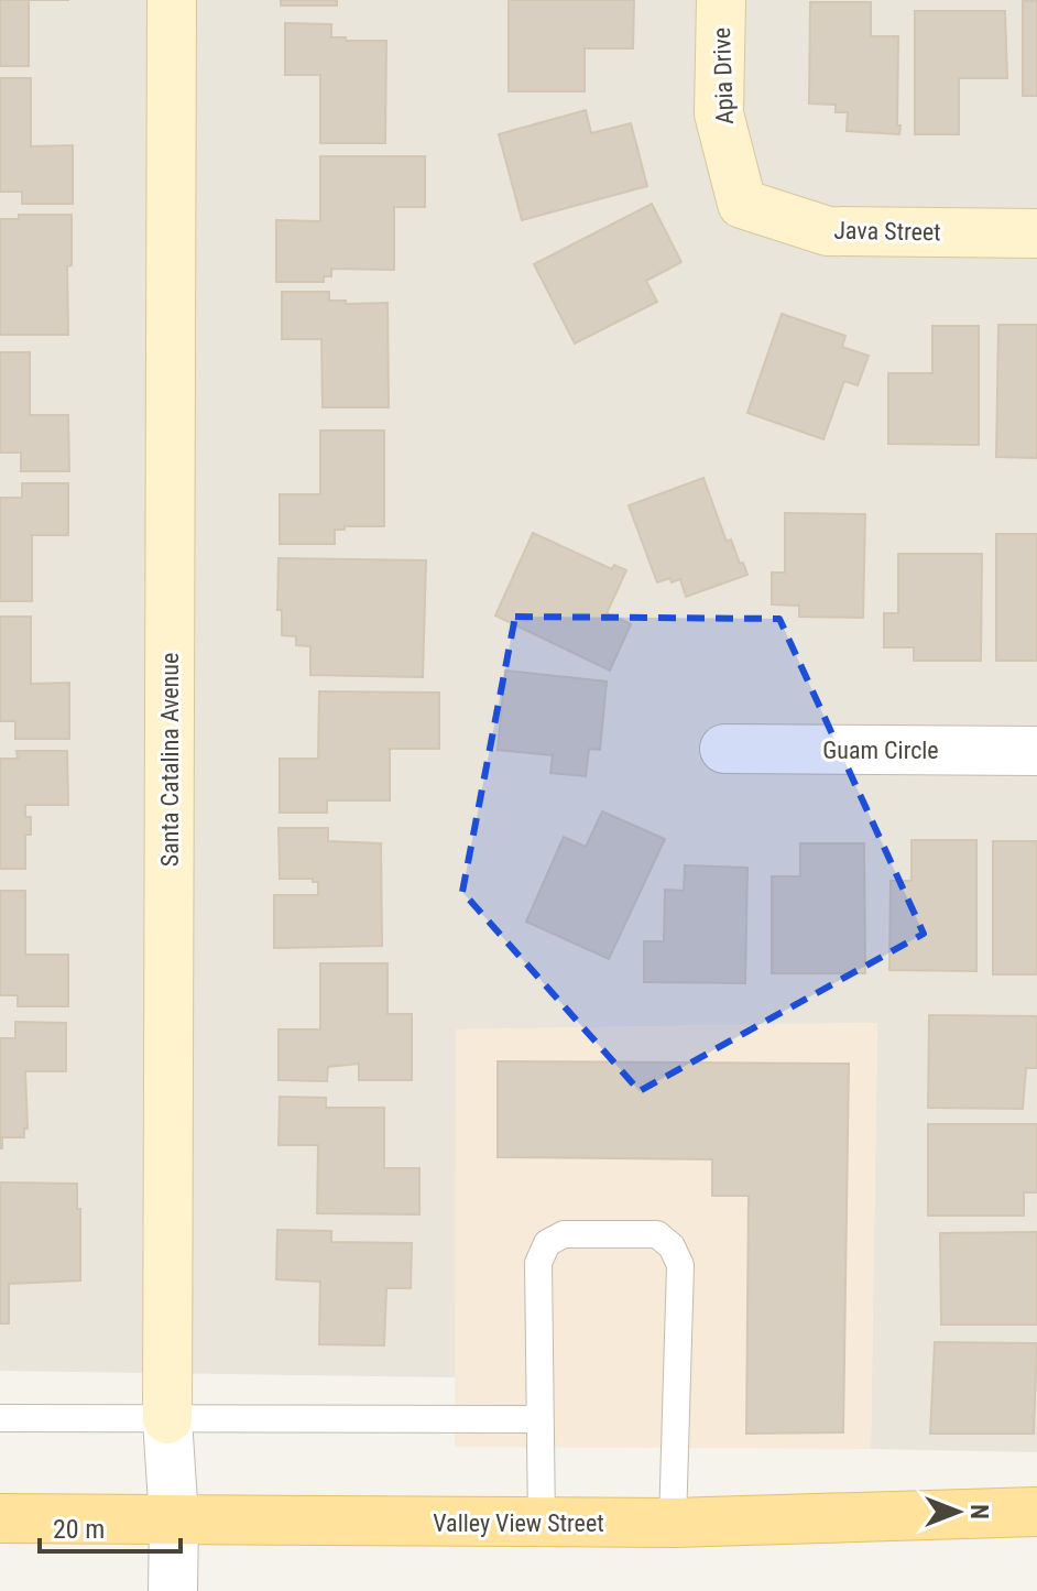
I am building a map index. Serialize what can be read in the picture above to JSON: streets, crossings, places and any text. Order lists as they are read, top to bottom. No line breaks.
{"streets":{"main road":["Valley View Street"],"street":["Apia Drive","Java Street","Guam Circle","Santa Catalina Avenue"]},"crossings":[["Apia Drive","Java Street"],["Santa Catalina Avenue","Valley View Street"]],"scale_bar":"20 m","north":"right"}
